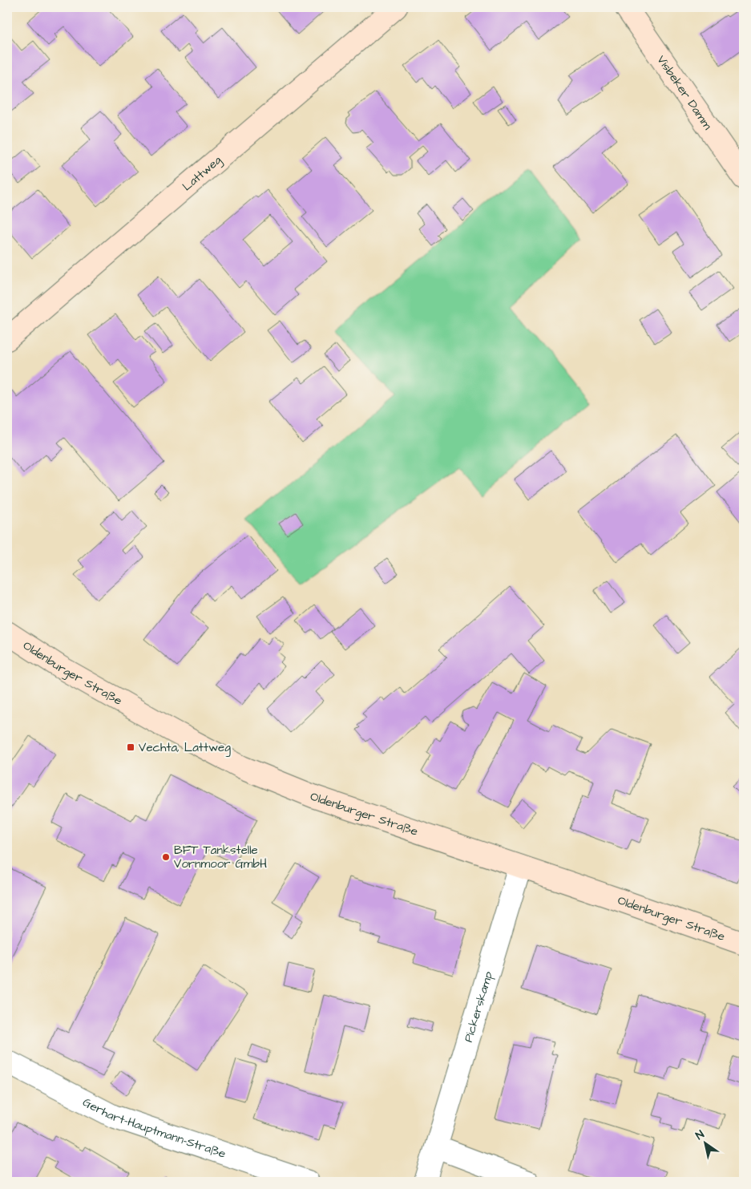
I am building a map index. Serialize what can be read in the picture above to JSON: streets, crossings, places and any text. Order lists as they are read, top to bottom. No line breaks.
{"streets":{"main road":["Visbeker Damm","Lattweg","Oldenburger Straße"],"street":["Pickerskamp","Gerhart-Hauptmann-Straße"]},"crossings":[["Oldenburger Straße","Pickerskamp"]],"places":{"transit":["Vechta, Lattweg"],"other":["BFT Tankstelle Vornmoor GmbH"]},"north":"top left"}
